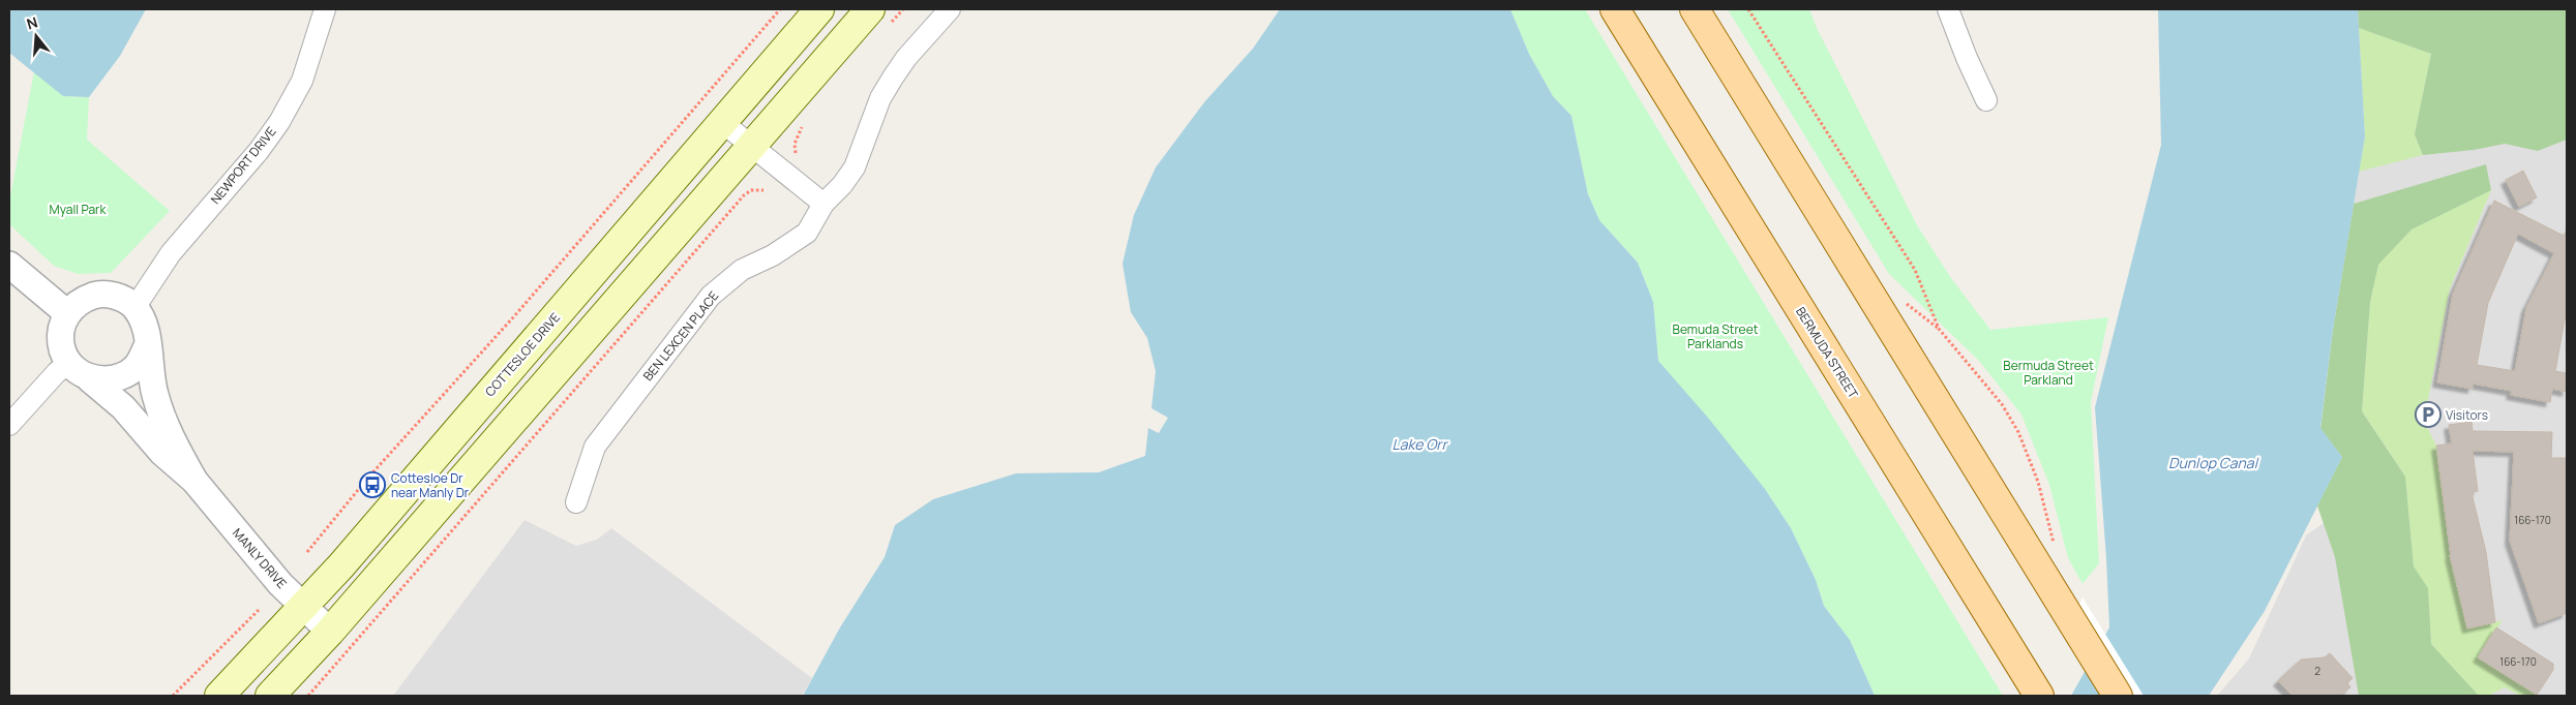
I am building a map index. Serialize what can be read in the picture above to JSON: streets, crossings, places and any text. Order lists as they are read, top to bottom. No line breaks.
{"streets":{"main road":["BERMUDA STREET","COTTESLOE DRIVE"],"street":["NEWPORT DRIVE","BEN LEXCEN PLACE","MANLY DRIVE"]},"crossings":[["NEWPORT DRIVE","MANLY DRIVE"],["COTTESLOE DRIVE","MANLY DRIVE"]],"water":["Lake Orr","Dunlop Canal"],"parks":["Myall Park","Bemuda Street Parklands","Bermuda Street Parkland"],"places":{"parking":["Visitors"],"bus stop":["Cottesloe Dr near Manly Dr"]},"house_numbers":["166-170","166-170","2"],"north":"top"}
